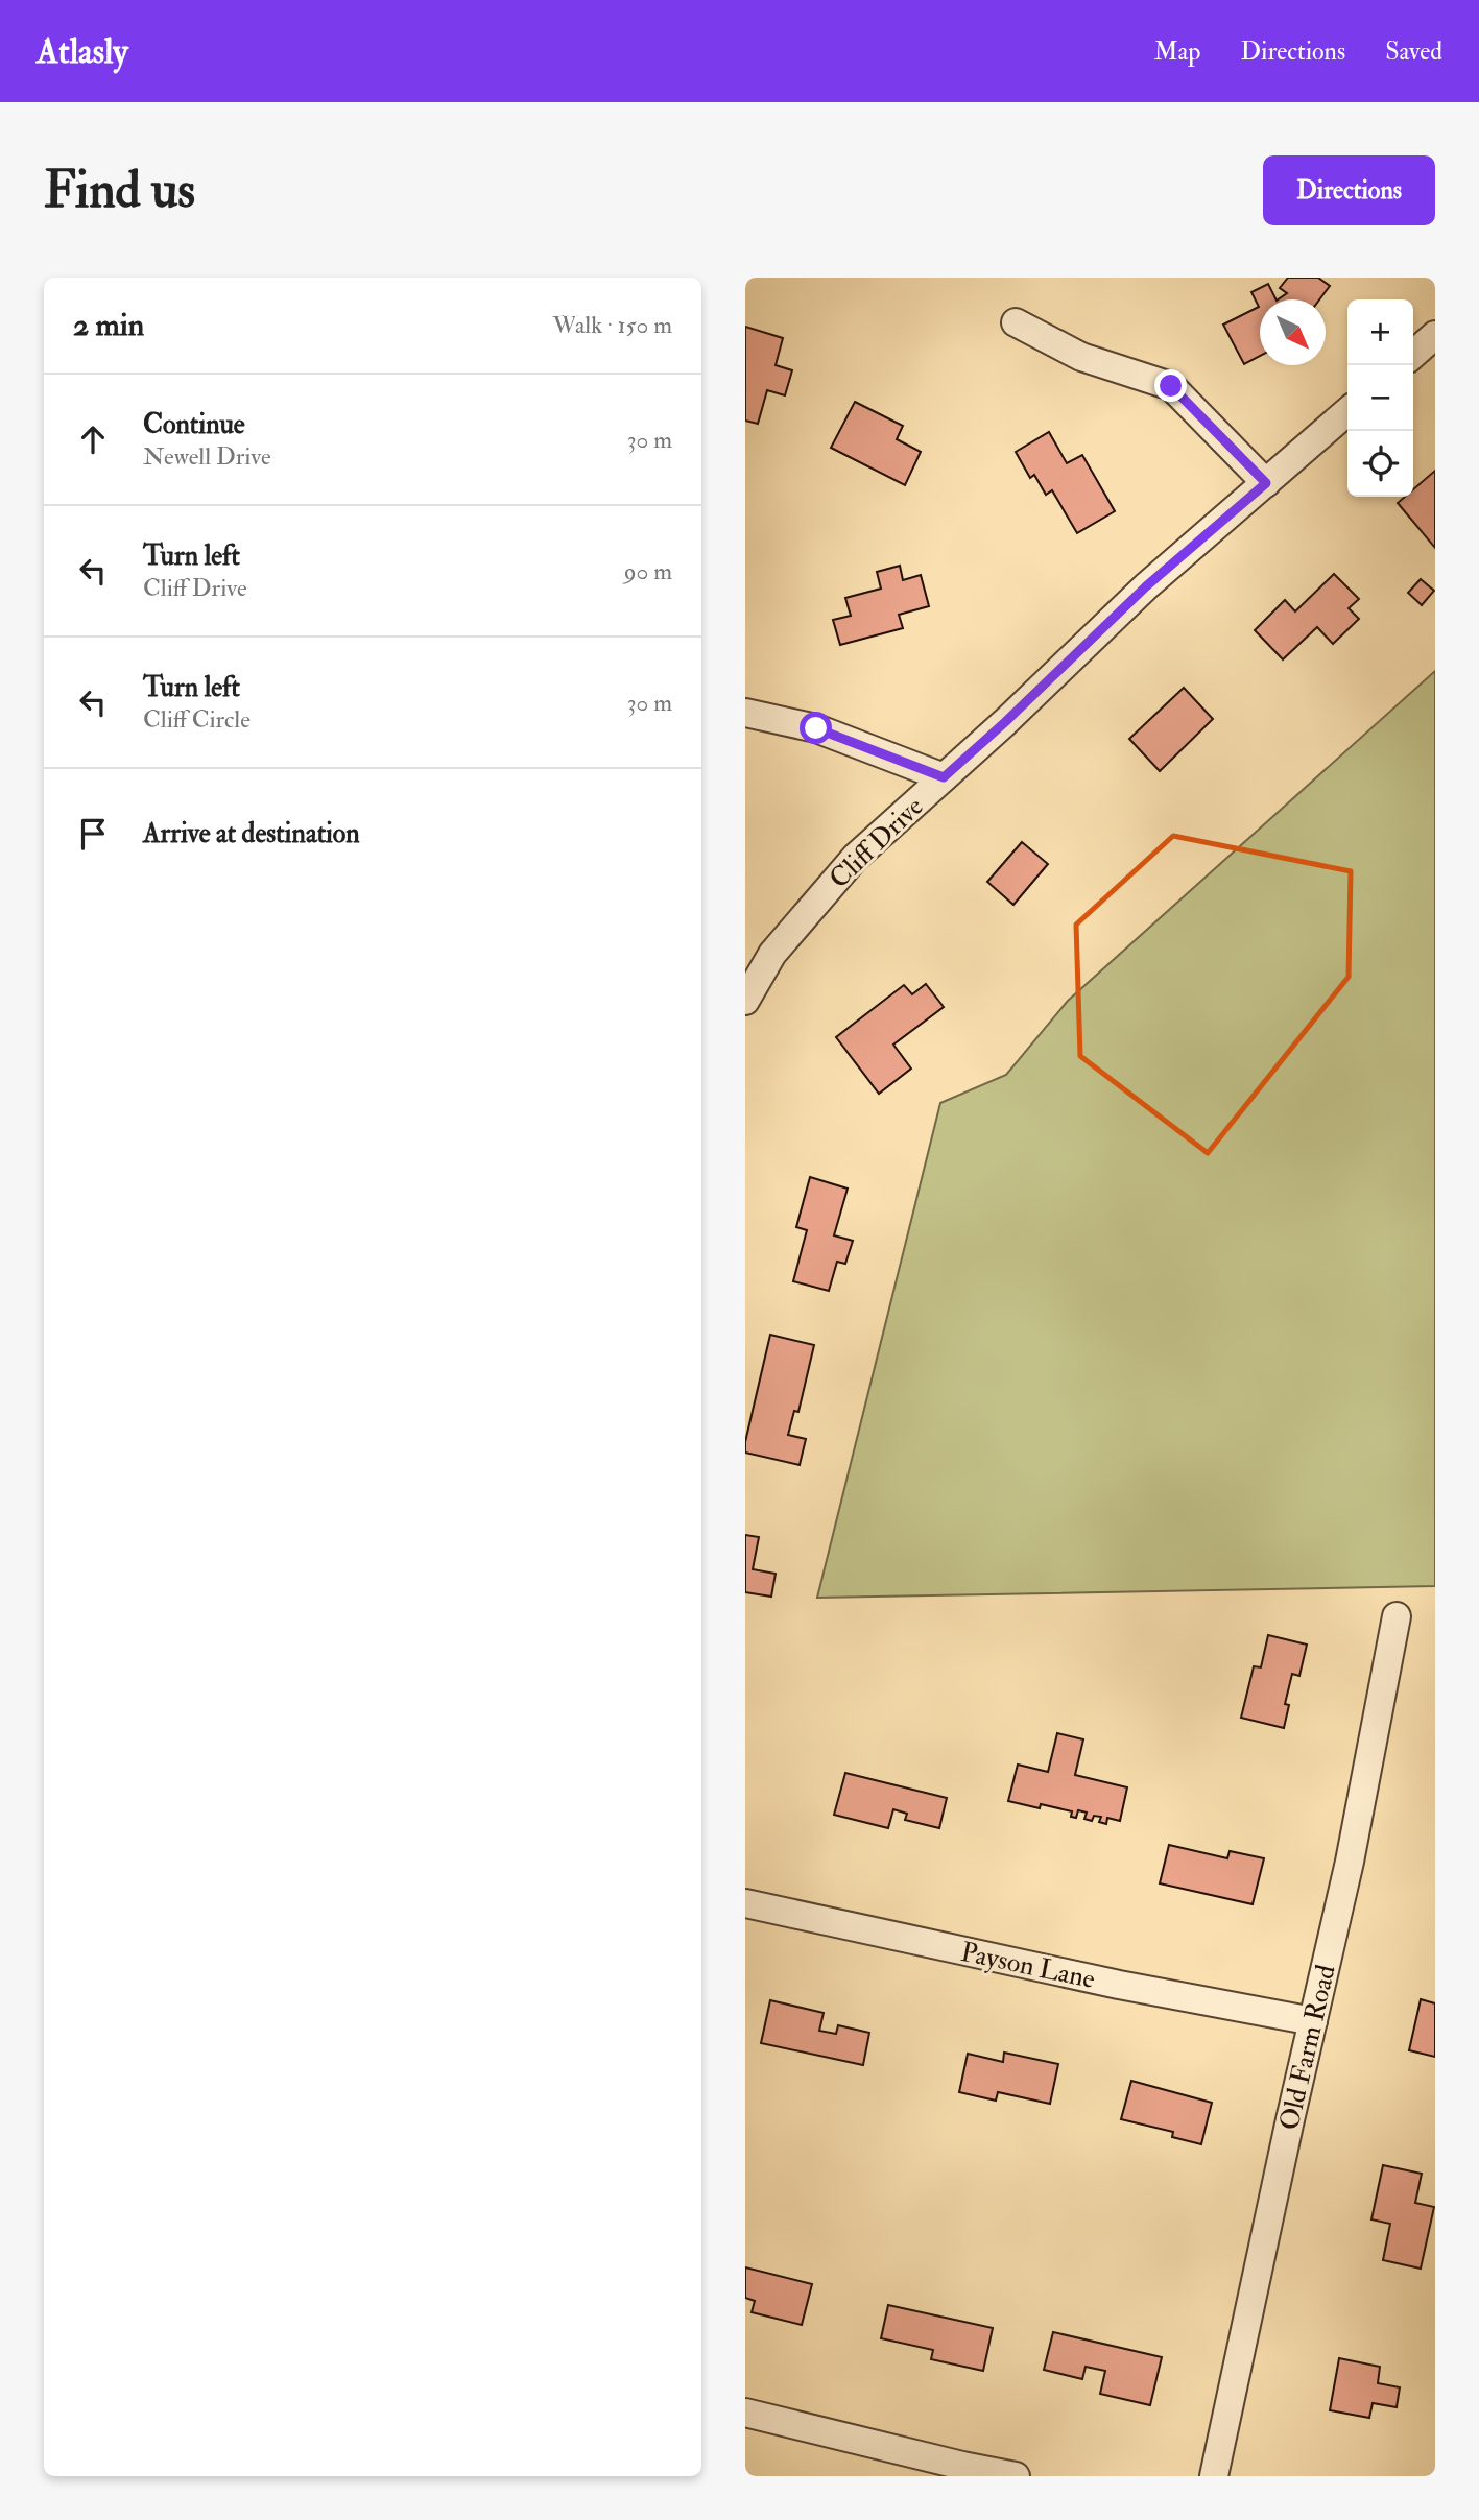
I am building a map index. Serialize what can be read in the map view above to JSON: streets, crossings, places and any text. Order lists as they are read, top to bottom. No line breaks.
{"streets":{"street":["Cliff Drive","Payson Lane","Old Farm Road"]},"crossings":[["Payson Lane","Old Farm Road"]],"north":"bottom right","page":{"header":"Atlasly","nav":["Map","Directions","Saved"],"buttons":"Directions","title":"Find us","heading":["2 min","Walk · 150 m"],"map_buttons":["+","−"],"list":[["Continue","Newell Drive","30 m"],["Turn left","Cliff Drive","90 m"],["Turn left","Cliff Circle","30 m"],"Arrive at destination"]}}
